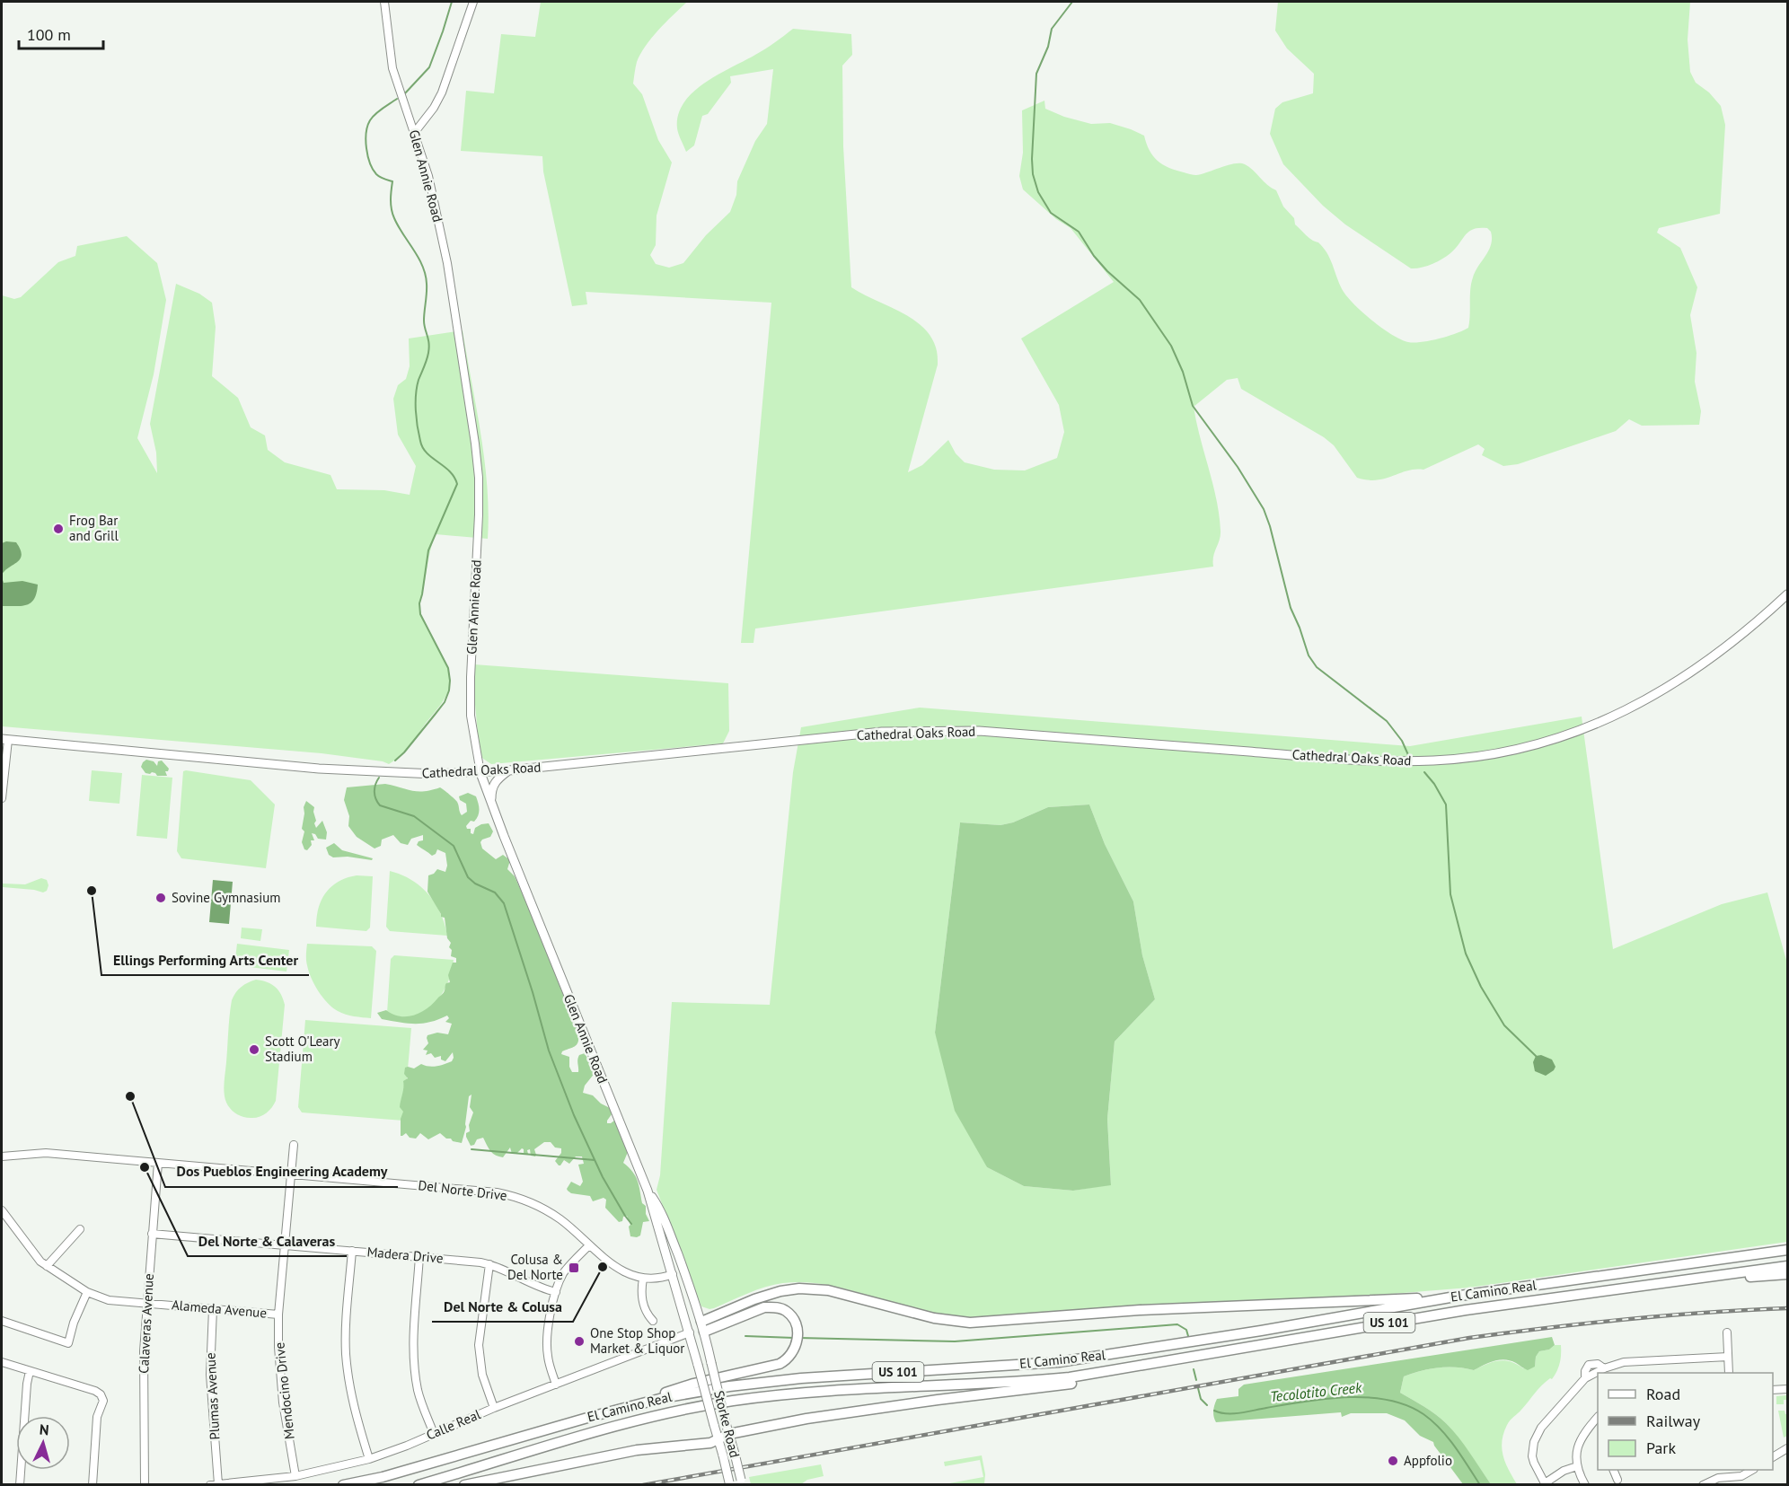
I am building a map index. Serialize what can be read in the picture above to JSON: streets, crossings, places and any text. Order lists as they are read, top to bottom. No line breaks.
{"streets":{"highway":["El Camino Real","US 101"],"main road":["Glen Annie Road","Cathedral Oaks Road","Storke Road"],"street":["Del Norte Drive","Madera Drive","Alameda Avenue","Calaveras Avenue","Mendocino Drive","Plumas Avenue","Calle Real"]},"crossings":[["Glen Annie Road","Cathedral Oaks Road"],["Glen Annie Road","Storke Road"],["Glen Annie Road","Calle Real"],["Del Norte Drive","Calaveras Avenue"],["Del Norte Drive","Mendocino Drive"],["Madera Drive","Calaveras Avenue"],["Madera Drive","Mendocino Drive"],["Alameda Avenue","Calaveras Avenue"],["Alameda Avenue","Mendocino Drive"],["Alameda Avenue","Plumas Avenue"],["Mendocino Drive","Calle Real"],["Plumas Avenue","Calle Real"]],"water":["Tecolotito Creek"],"places":{"other":["Frog Bar and Grill","Ellings Performing Arts Center","Sovine Gymnasium","Scott O'Leary Stadium","Dos Pueblos Engineering Academy","Del Norte & Calaveras","Del Norte & Colusa","One Stop Shop Market & Liquor","Appfolio"],"transit":["Colusa & Del Norte"]},"legend":["Road","Railway","Park"],"scale_bar":"100 m","north":"top"}
